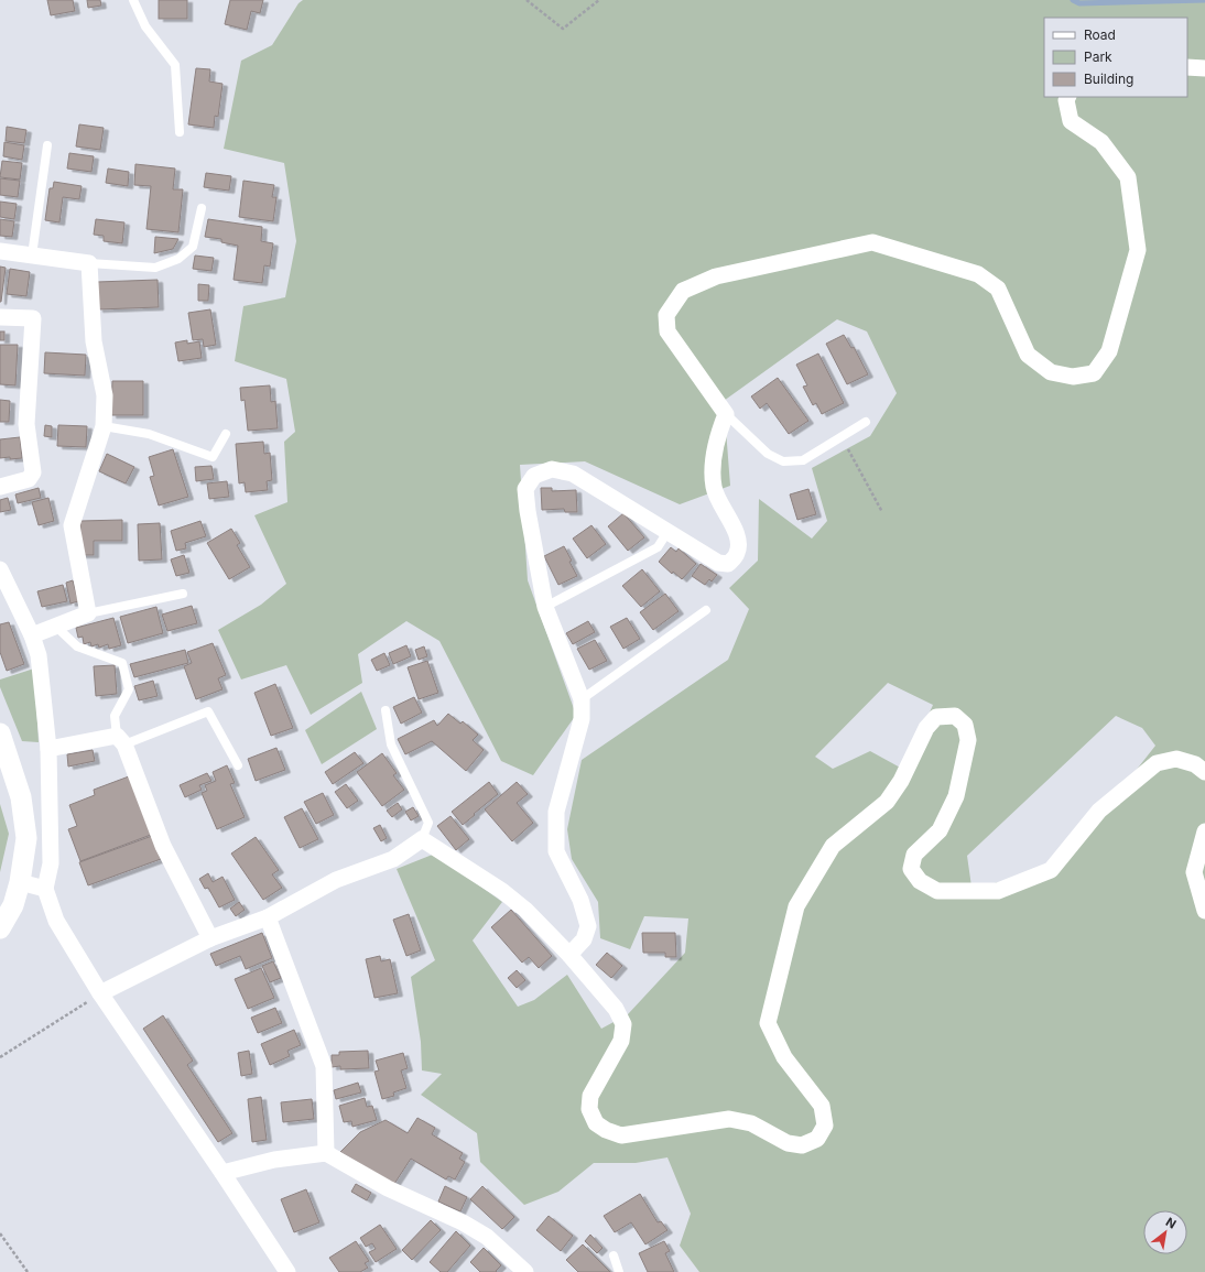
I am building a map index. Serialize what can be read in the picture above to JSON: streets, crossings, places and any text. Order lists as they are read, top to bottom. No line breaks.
{"legend":["Road","Park","Building"],"north":"top right"}
